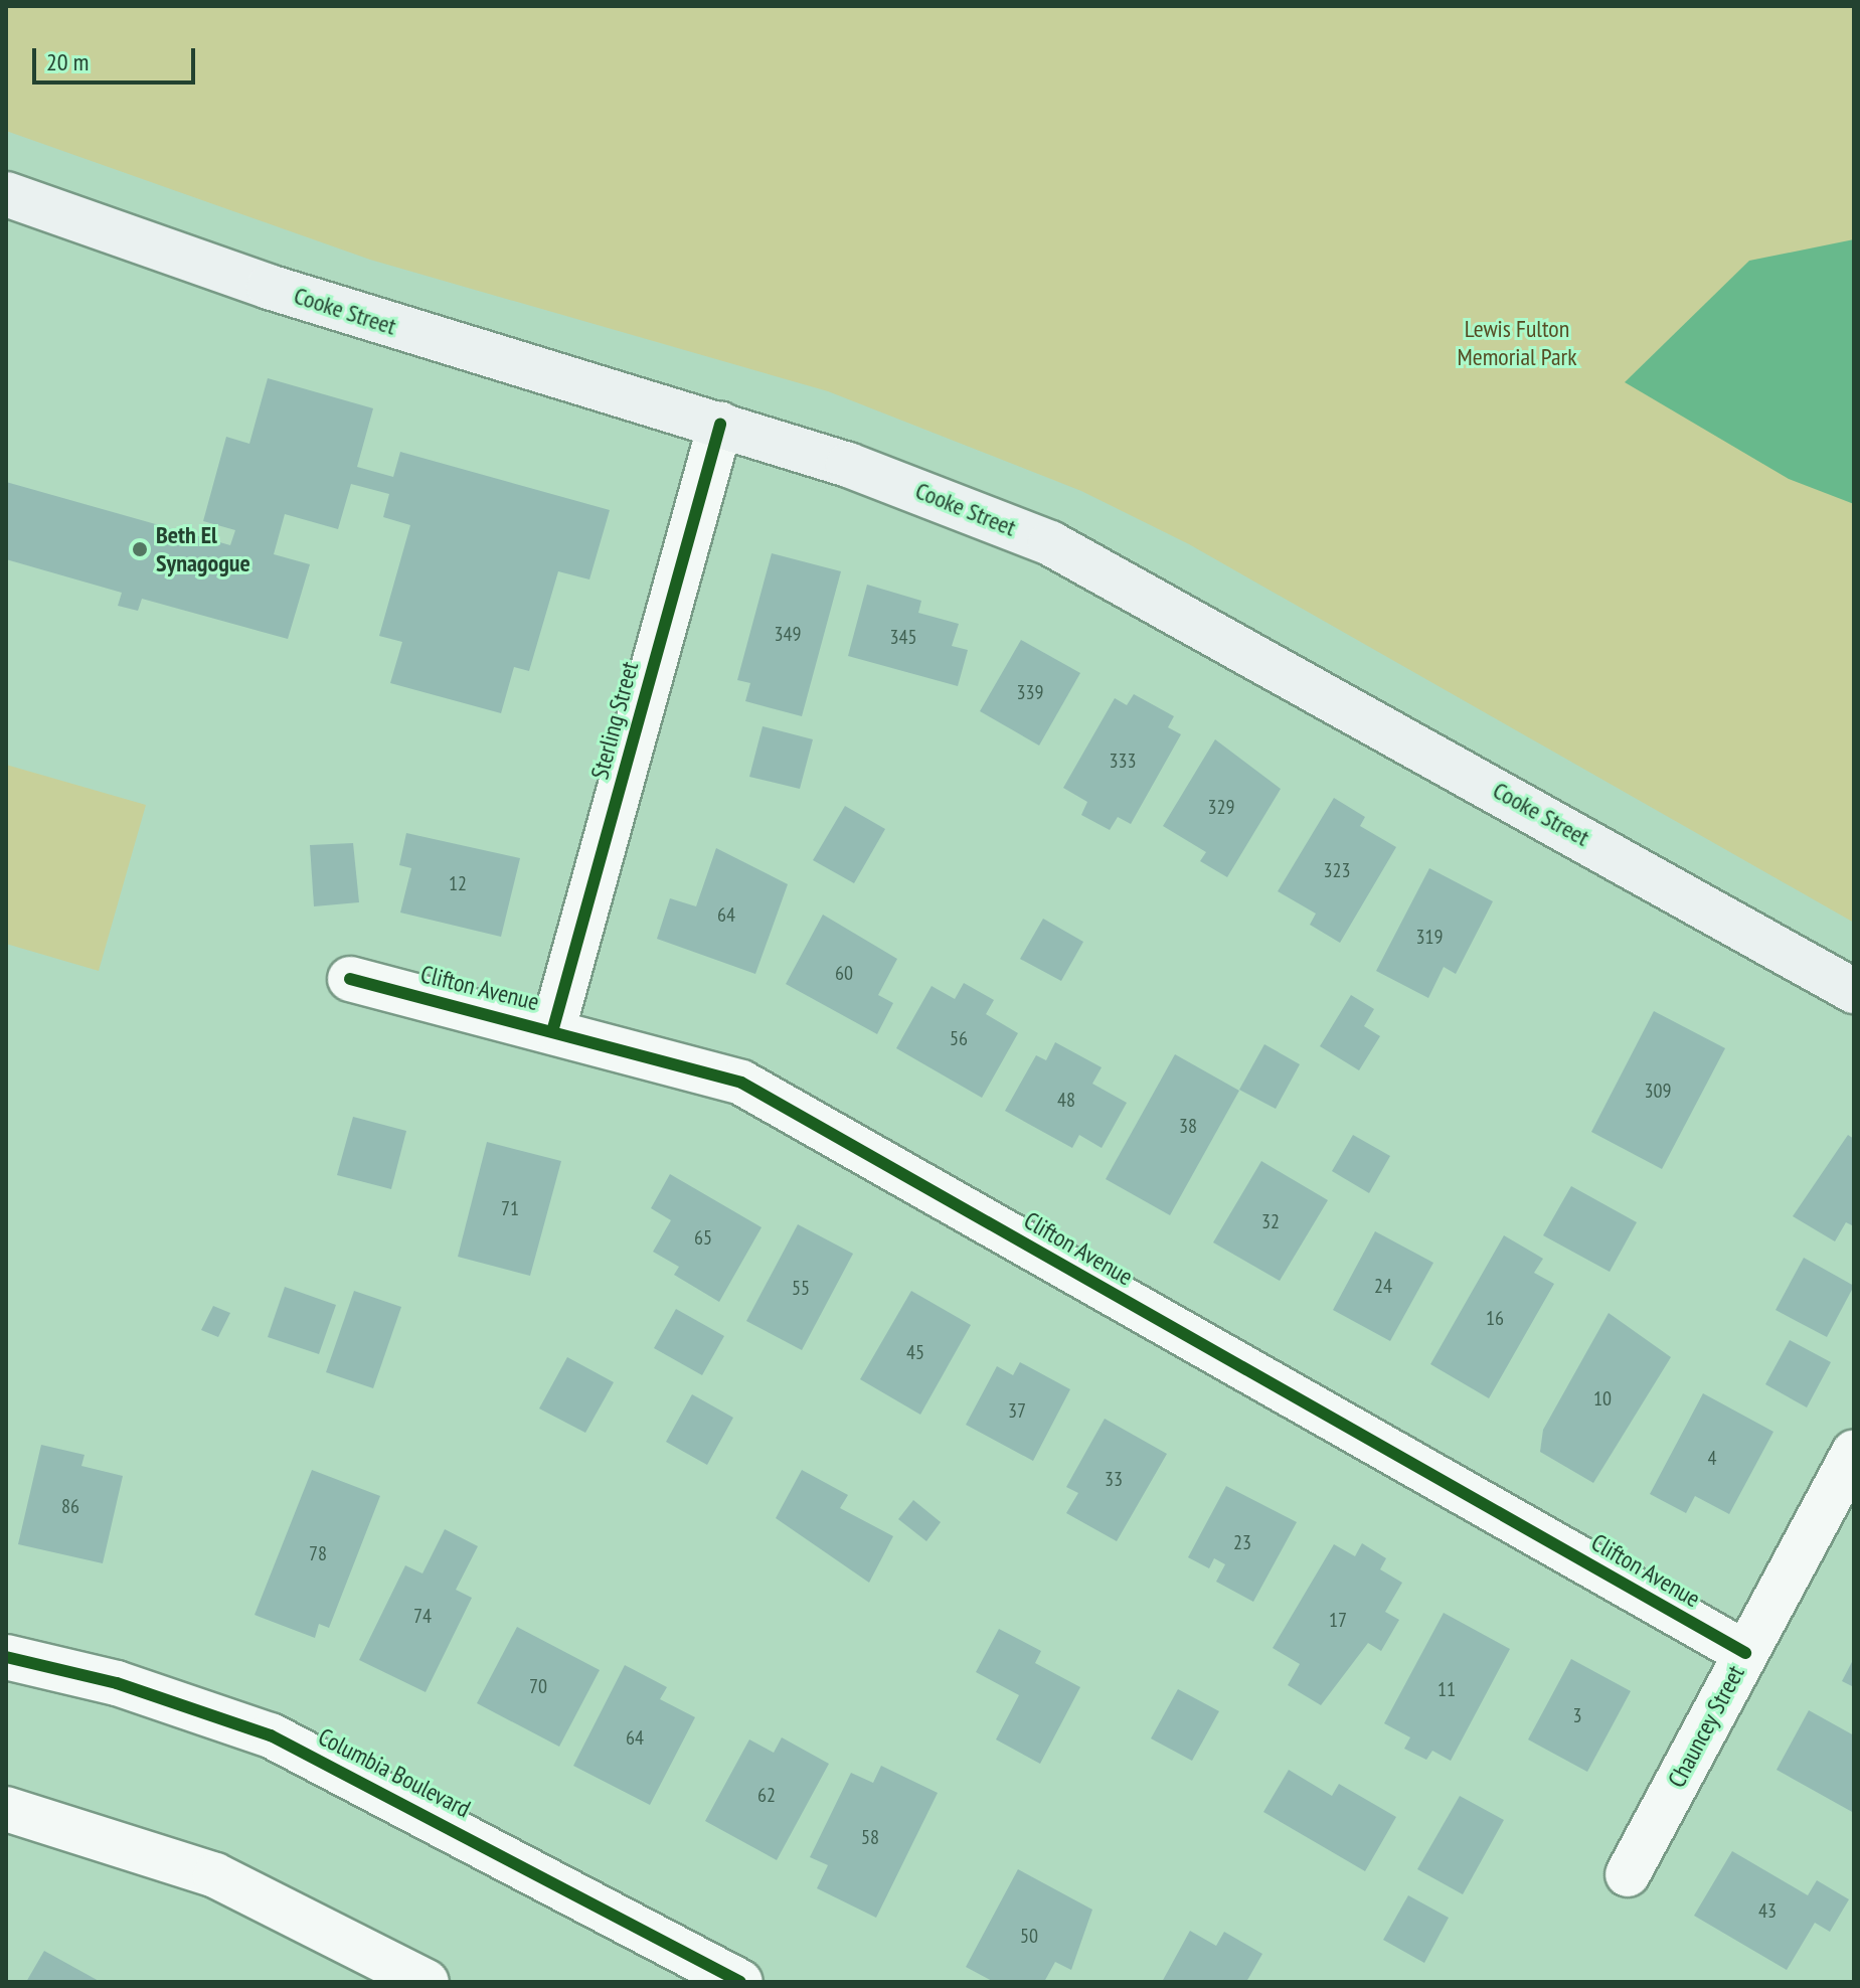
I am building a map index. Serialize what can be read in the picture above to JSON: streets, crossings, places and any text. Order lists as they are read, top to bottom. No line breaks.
{"streets":{"main road":["Cooke Street"],"street":["Sterling Street","Clifton Avenue","Chauncey Street","Columbia Boulevard"]},"crossings":[["Cooke Street","Sterling Street"],["Sterling Street","Clifton Avenue"],["Clifton Avenue","Chauncey Street"]],"parks":["Lewis Fulton Memorial Park"],"places":["Beth El Synagogue"],"house_numbers":["349","345","339","333","329","323","12","64","319","60","56","309","48","38","71","32","65","24","55","16","45","10","37","4","33","86","23","78","74","17","70","11","3","64","62","58","43","50"],"scale_bar":"20 m"}
